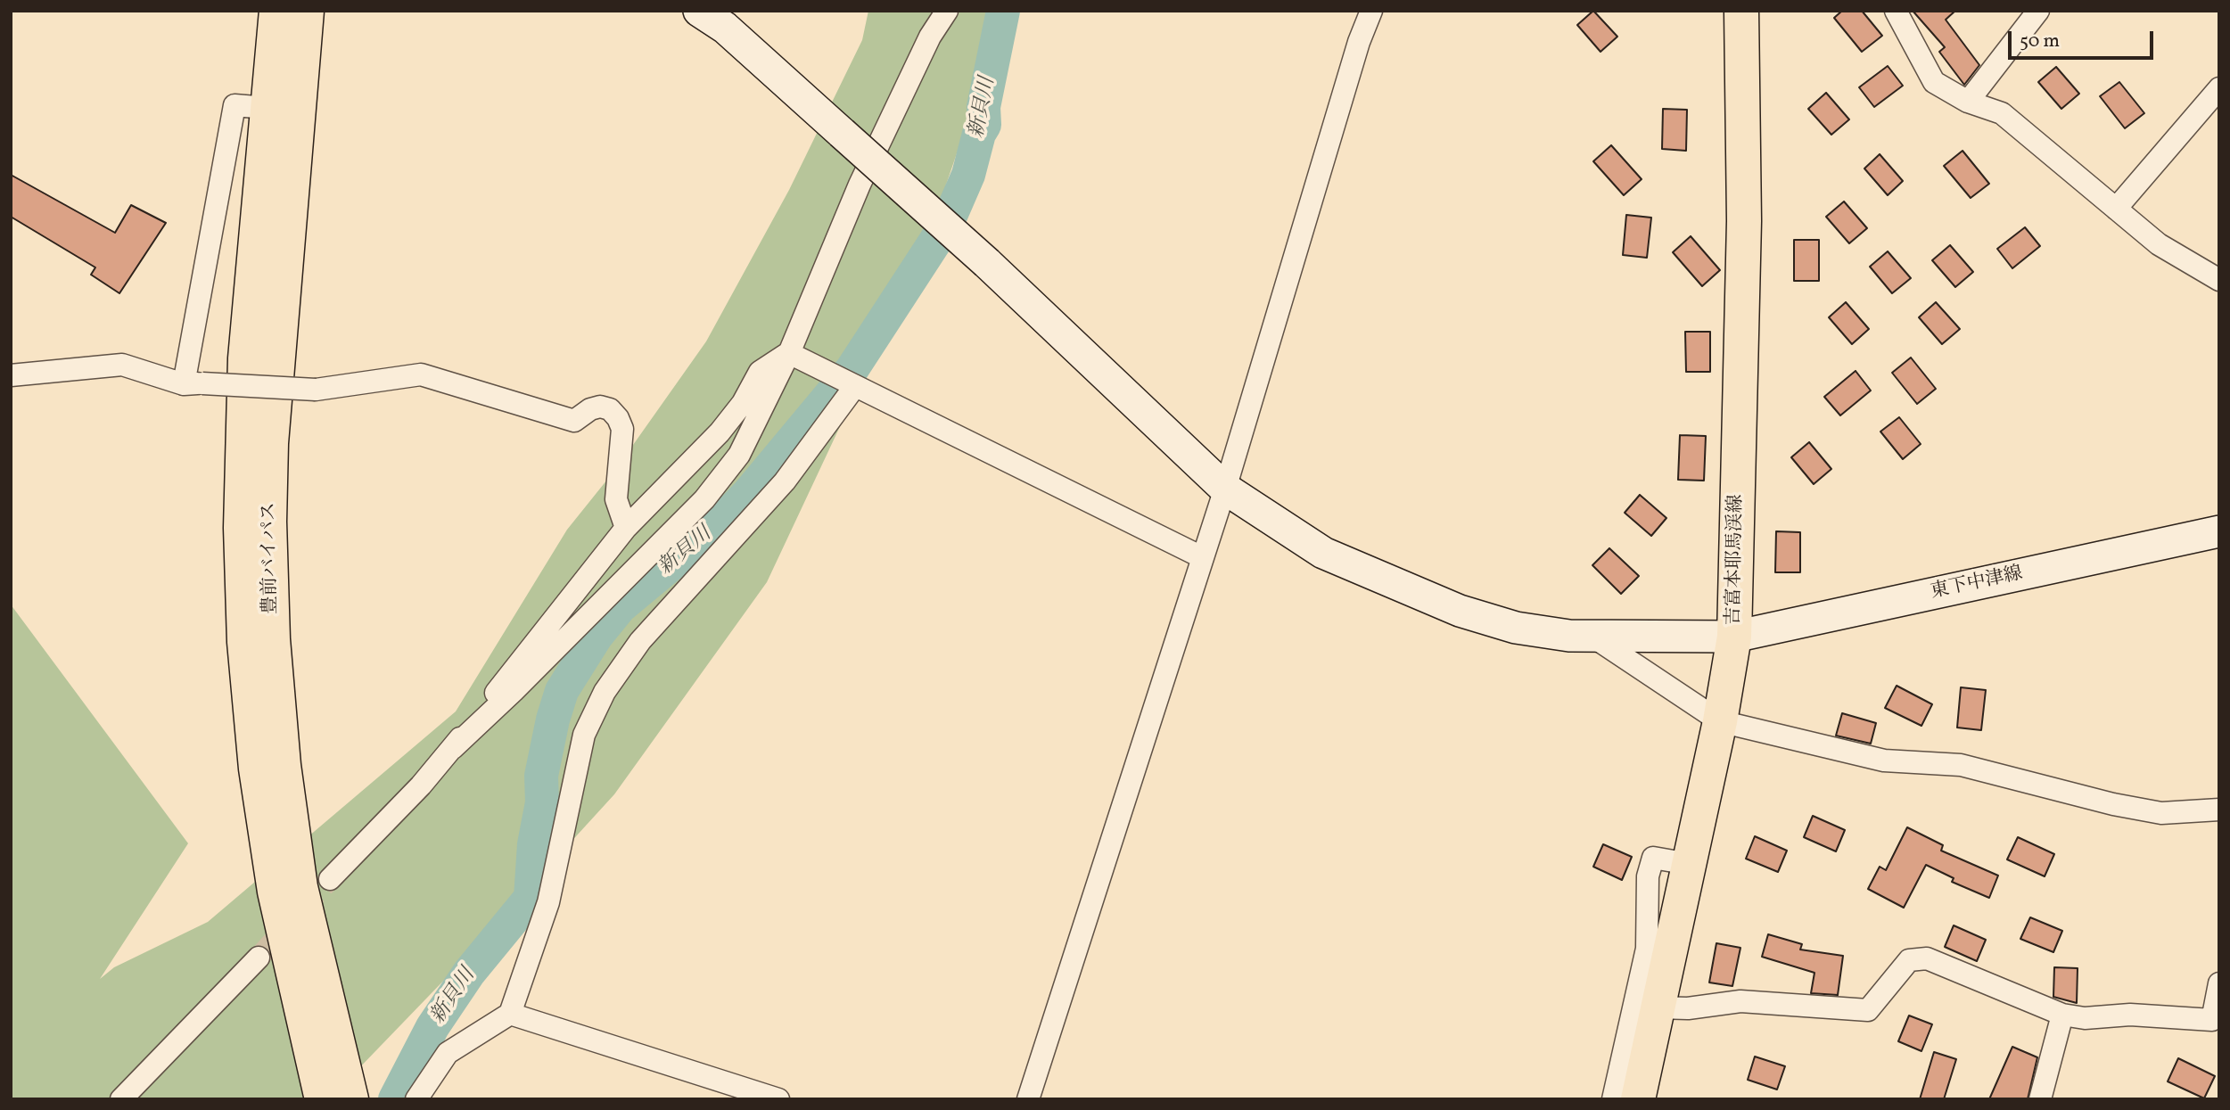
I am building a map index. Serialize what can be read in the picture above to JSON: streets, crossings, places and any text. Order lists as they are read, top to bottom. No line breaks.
{"streets":{"main road":["豊前バイパス","吉富本耶馬渓線"],"street":["東下中津線"]},"crossings":[["吉富本耶馬渓線","東下中津線"]],"water":["新貝川"],"scale_bar":"50 m"}
